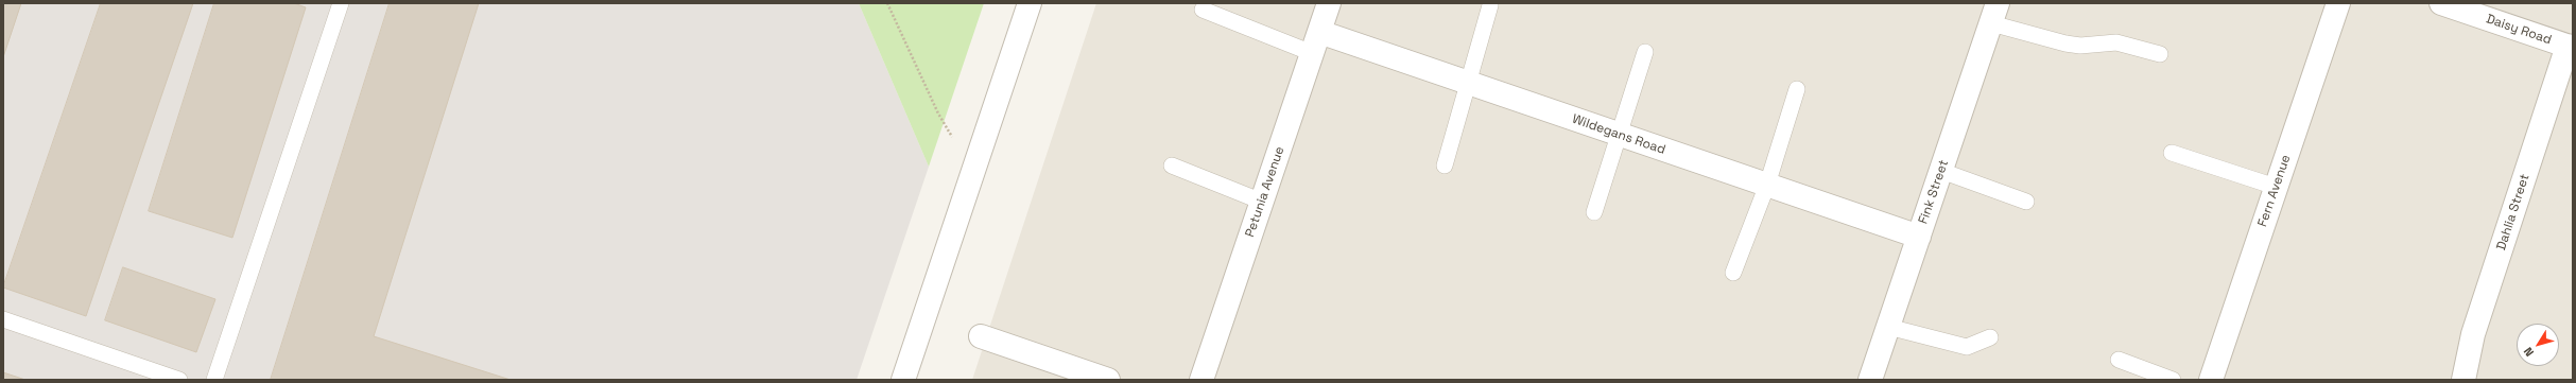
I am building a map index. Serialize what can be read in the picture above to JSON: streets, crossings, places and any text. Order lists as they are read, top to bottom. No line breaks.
{"streets":{"street":["Daisy Road","Wildegans Road","Fern Avenue","Petunia Avenue","Fink Street","Dahlia Street"]},"crossings":[["Daisy Road","Dahlia Street"],["Wildegans Road","Petunia Avenue"],["Wildegans Road","Fink Street"]],"north":"bottom left"}
